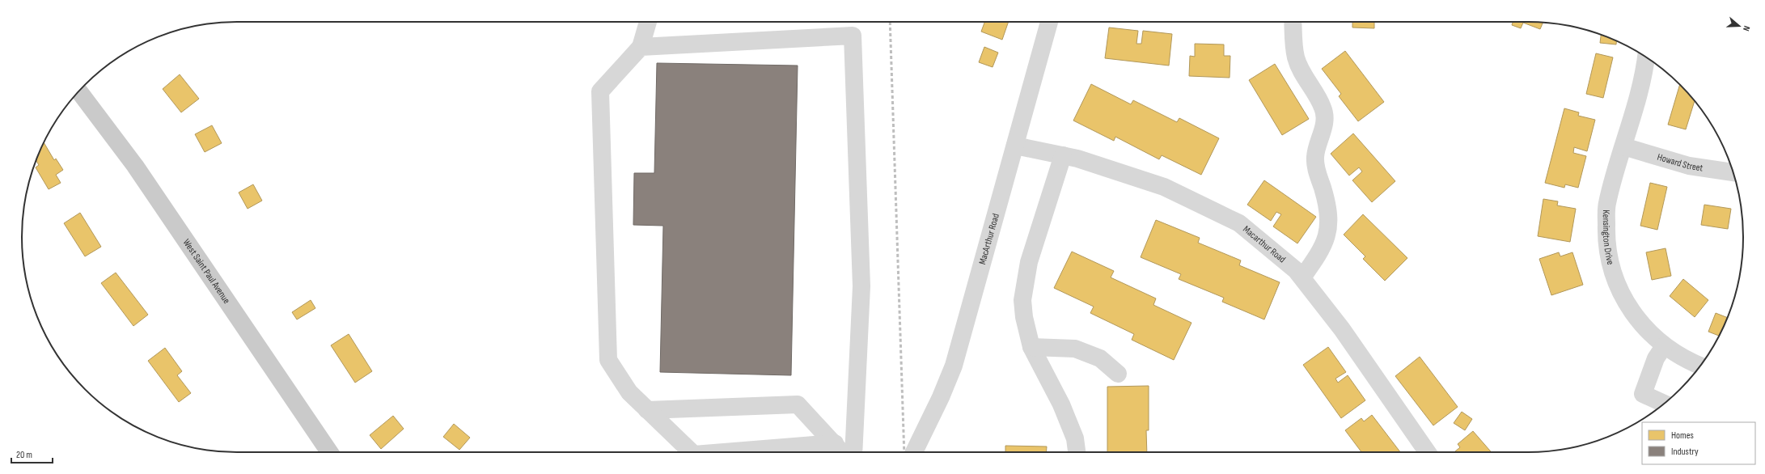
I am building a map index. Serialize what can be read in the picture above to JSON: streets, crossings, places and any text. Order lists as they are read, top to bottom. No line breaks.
{"streets":{"main road":["West Saint Paul Avenue"],"street":["Howard Street","Kensington Drive","MacArthur Road","Macarthur Road"]},"crossings":[["Howard Street","Kensington Drive"],["MacArthur Road","Macarthur Road"]],"legend":["Homes","Industry"],"scale_bar":"20 m","north":"right"}
